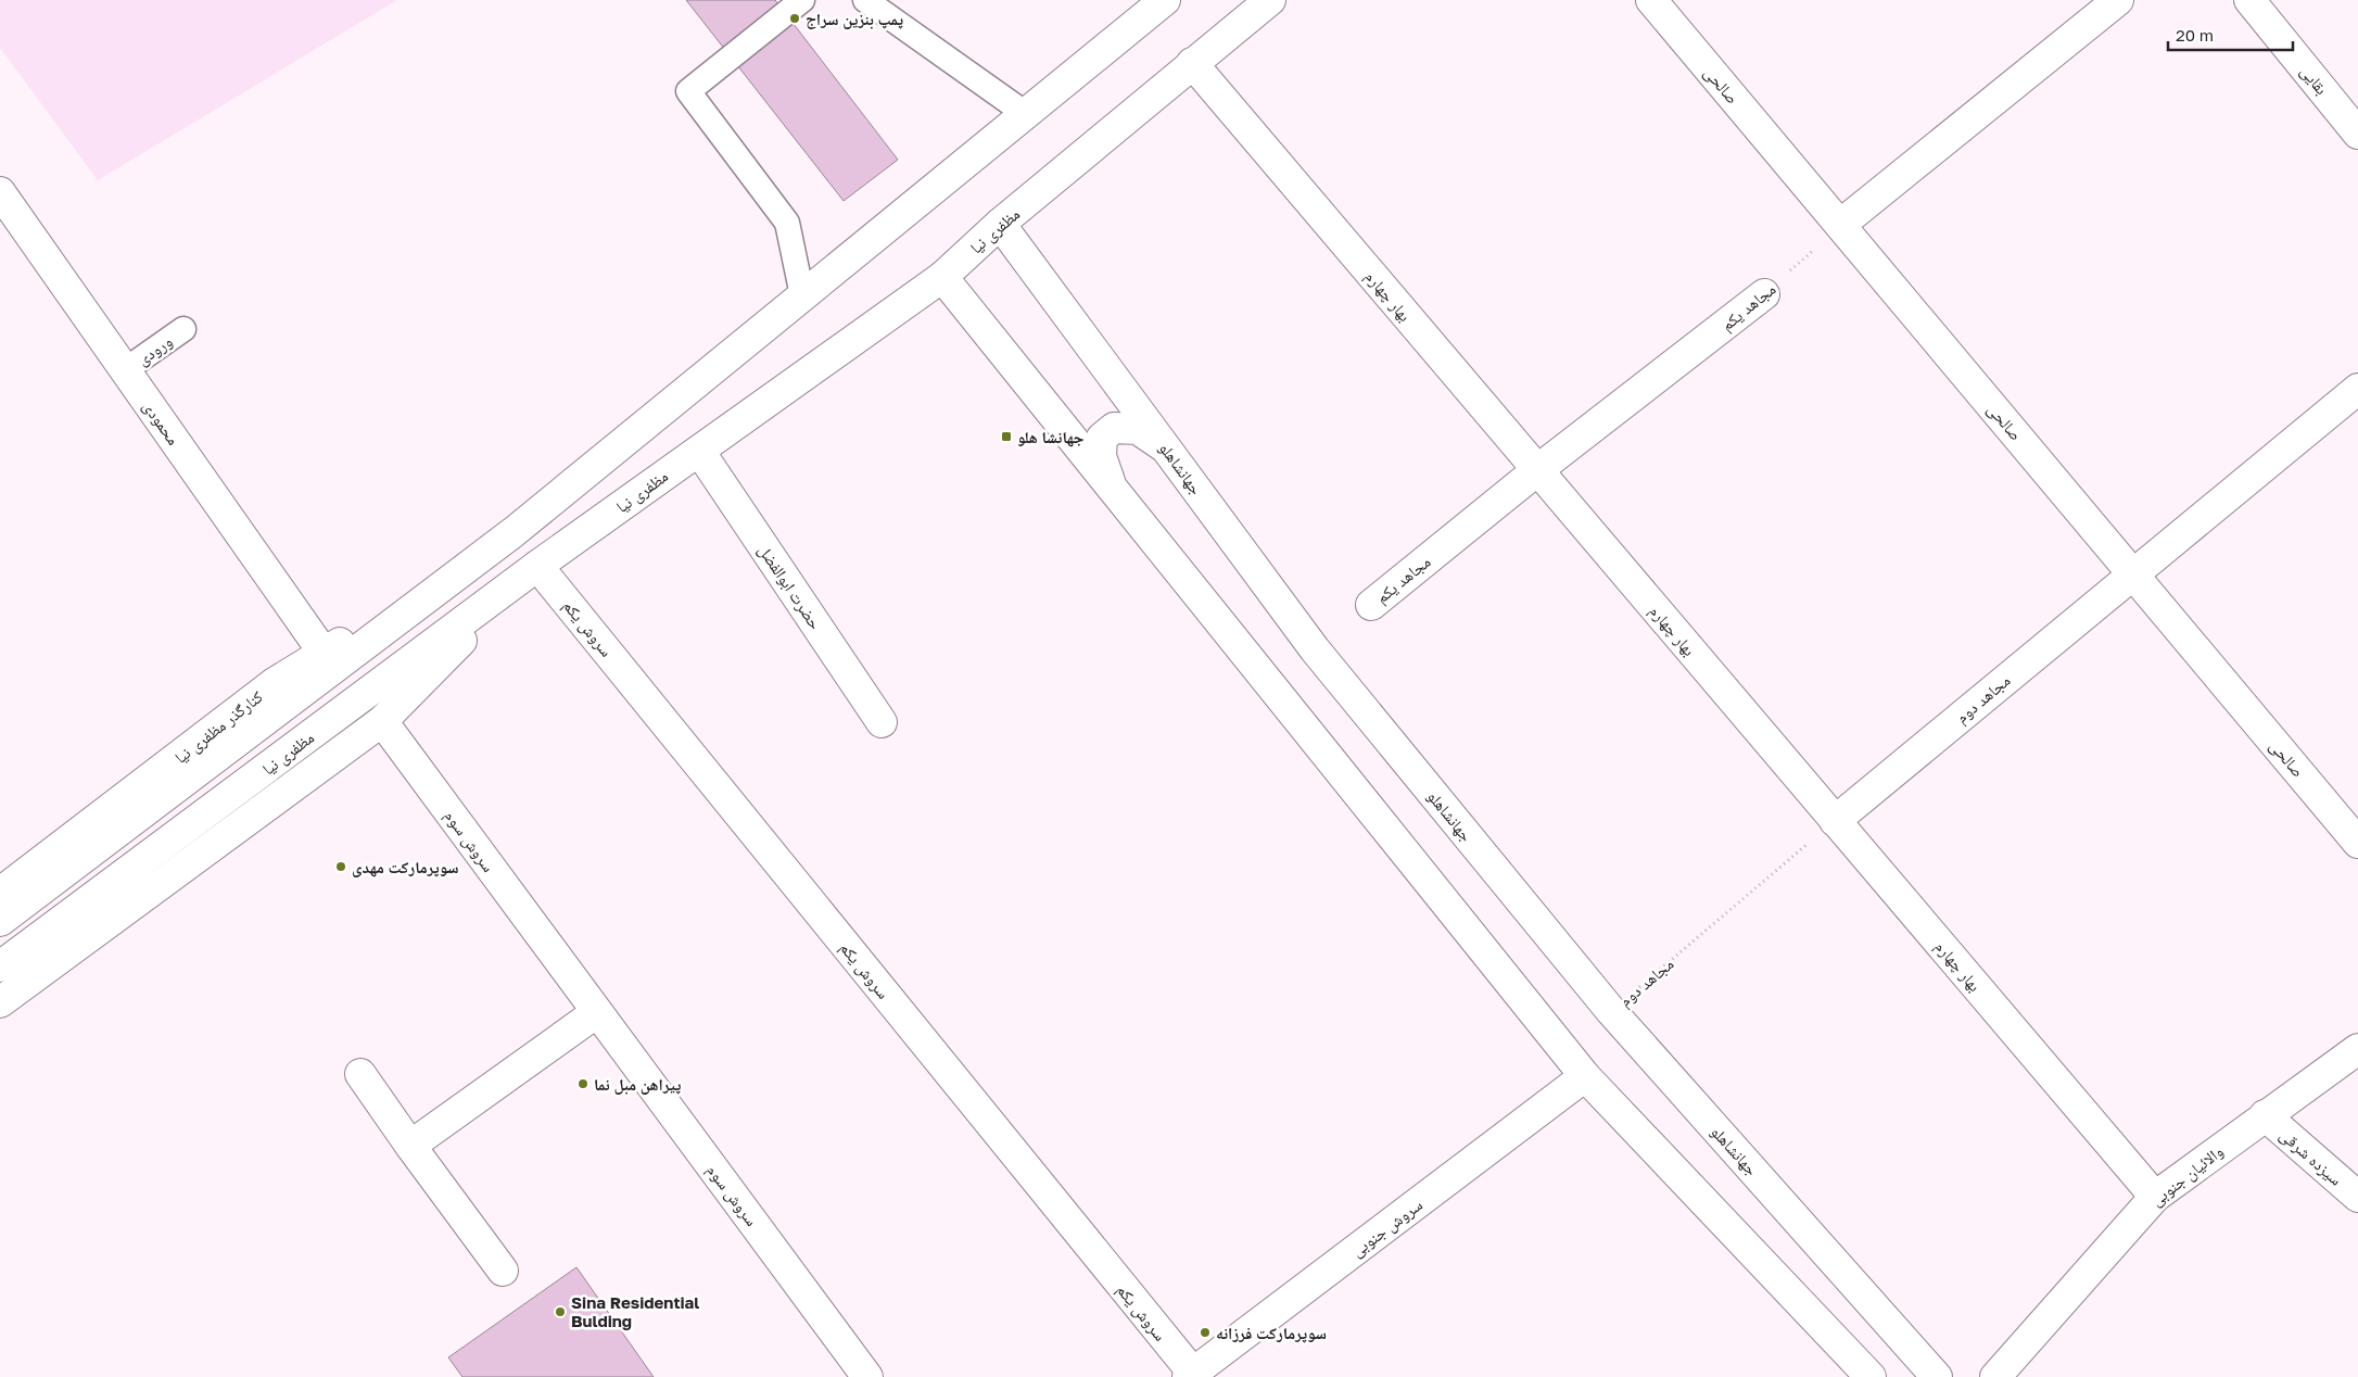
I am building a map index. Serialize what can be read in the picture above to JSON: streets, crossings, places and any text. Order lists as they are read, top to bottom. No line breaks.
{"streets":{"street":["بقایی","صالحی","مظفری نیا","بهار چهارم","مجاهد یکم","محمودی","جهانشاهلو","حضرت ابوالفضل","سروش یکم","مجاهد دوم","کنارگذر مظفری نیا","سروش سوم","سیزده شرقی","والائیان جنوبی","سروش جنوبی"],"lane":["ورودی"]},"crossings":[["صالحی","مجاهد یکم"],["صالحی","مجاهد دوم"],["مظفری نیا","بهار چهارم"],["مظفری نیا","جهانشاهلو"],["مظفری نیا","حضرت ابوالفضل"],["مظفری نیا","سروش یکم"],["بهار چهارم","مجاهد یکم"],["بهار چهارم","مجاهد دوم"],["بهار چهارم","والائیان جنوبی"],["ورودی","محمودی"],["محمودی","کنارگذر مظفری نیا"],["جهانشاهلو","مجاهد دوم"],["سروش یکم","سروش جنوبی"],["سیزده شرقی","والائیان جنوبی"]],"places":{"other":["پمپ بنزین سراج","سوپرمارکت مهدی","پیراهن مبل نما","Sina Residential Bulding","سوپرمارکت فرزانه"],"transit":["جهانشا هلو"]},"scale_bar":"20 m"}
